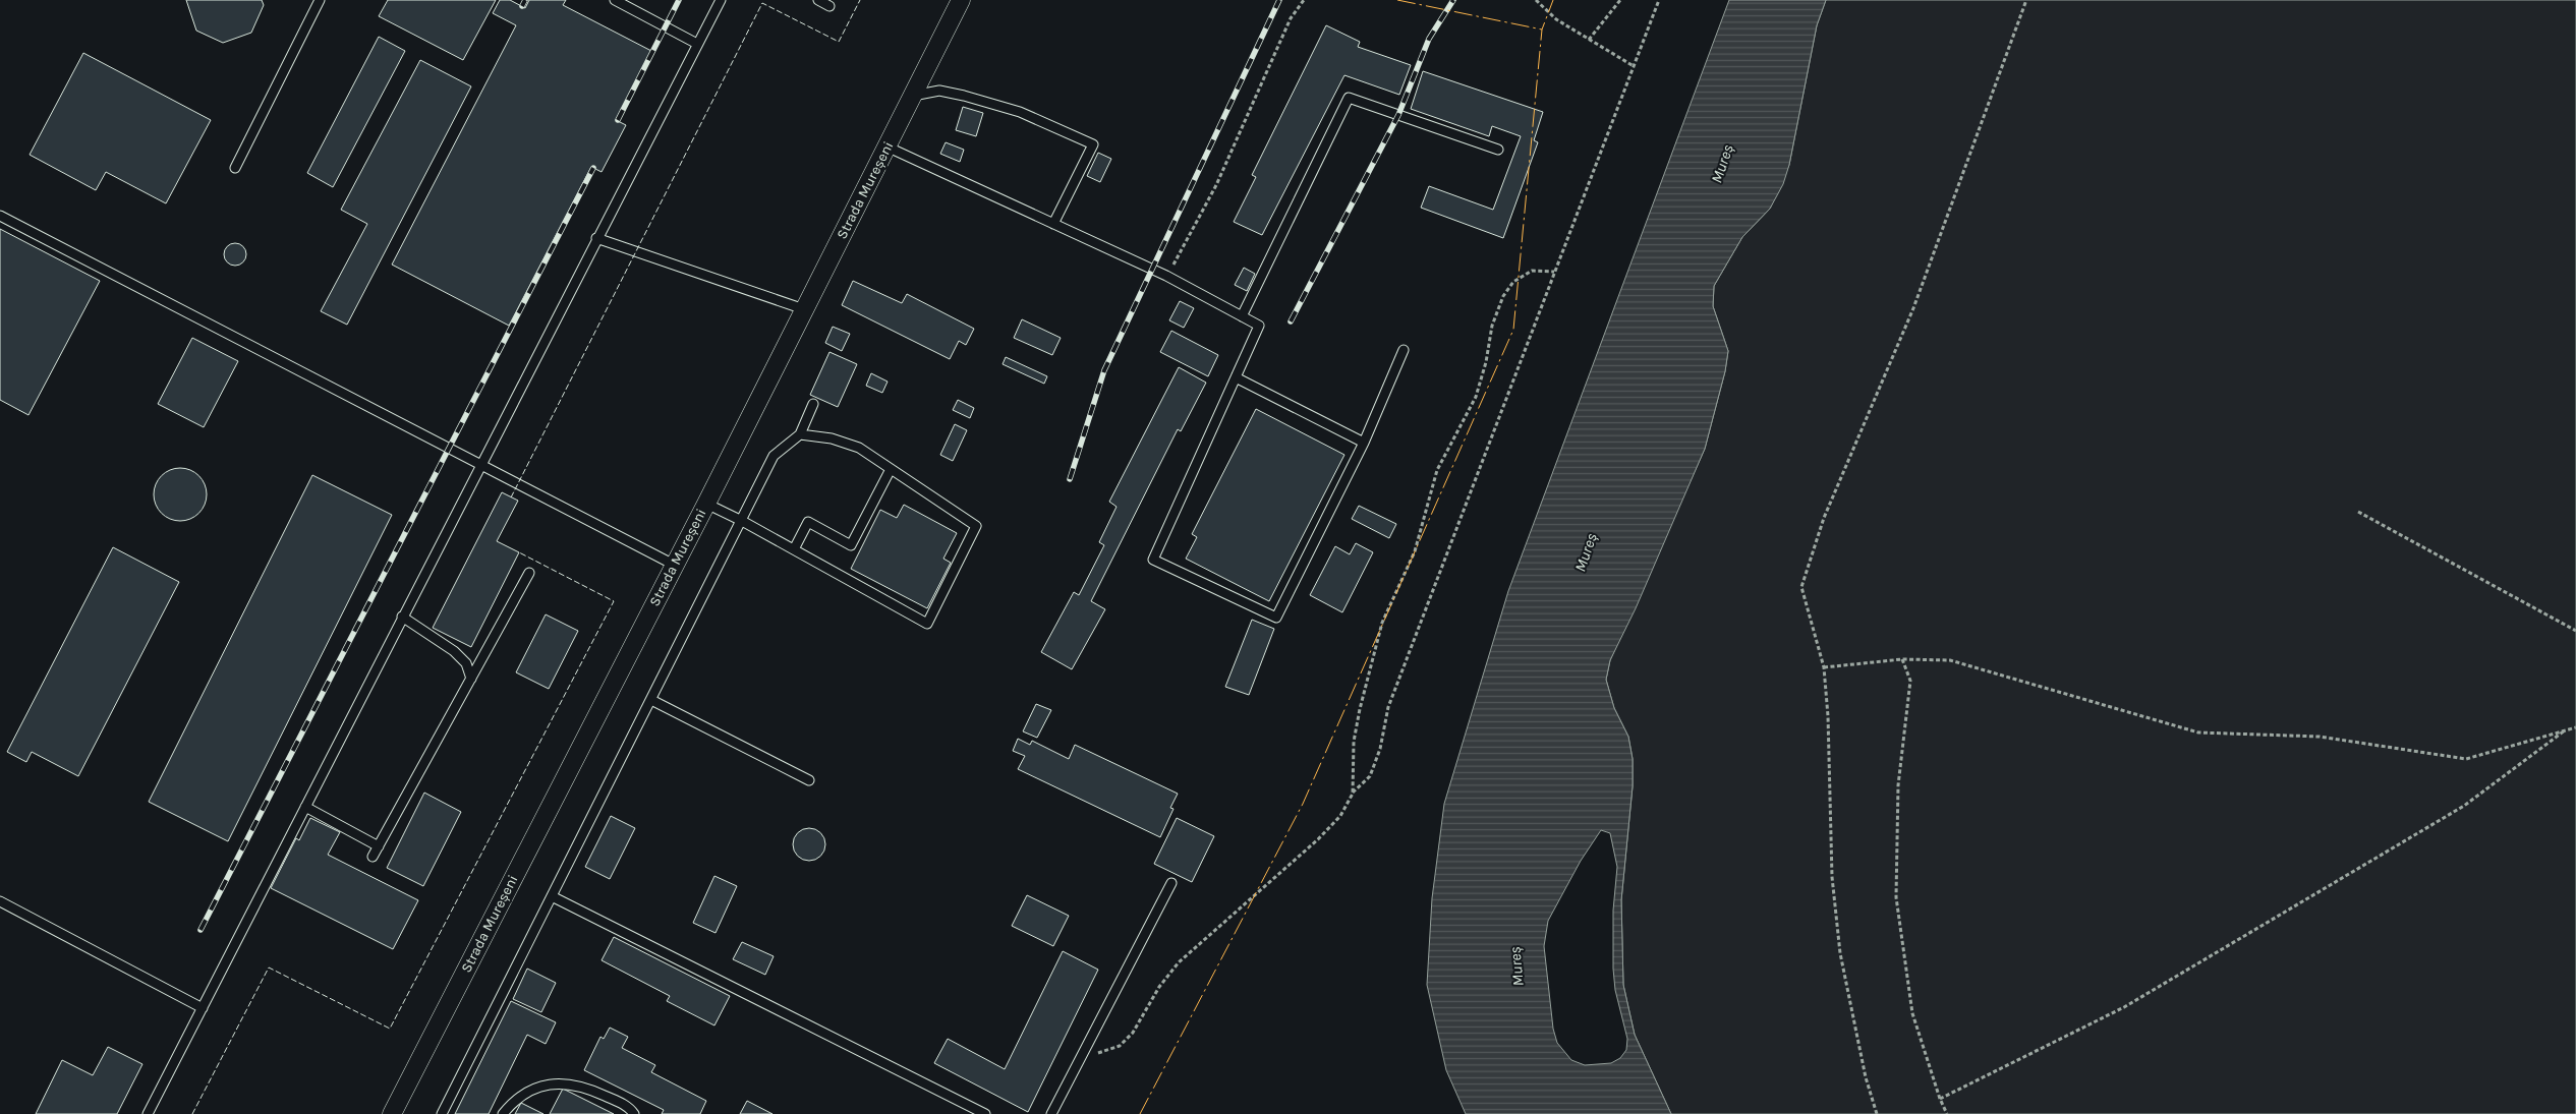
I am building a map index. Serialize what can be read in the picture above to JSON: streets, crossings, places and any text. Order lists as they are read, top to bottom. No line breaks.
{"streets":{"street":["Strada Mureșeni"]},"water":["Mureș"]}
